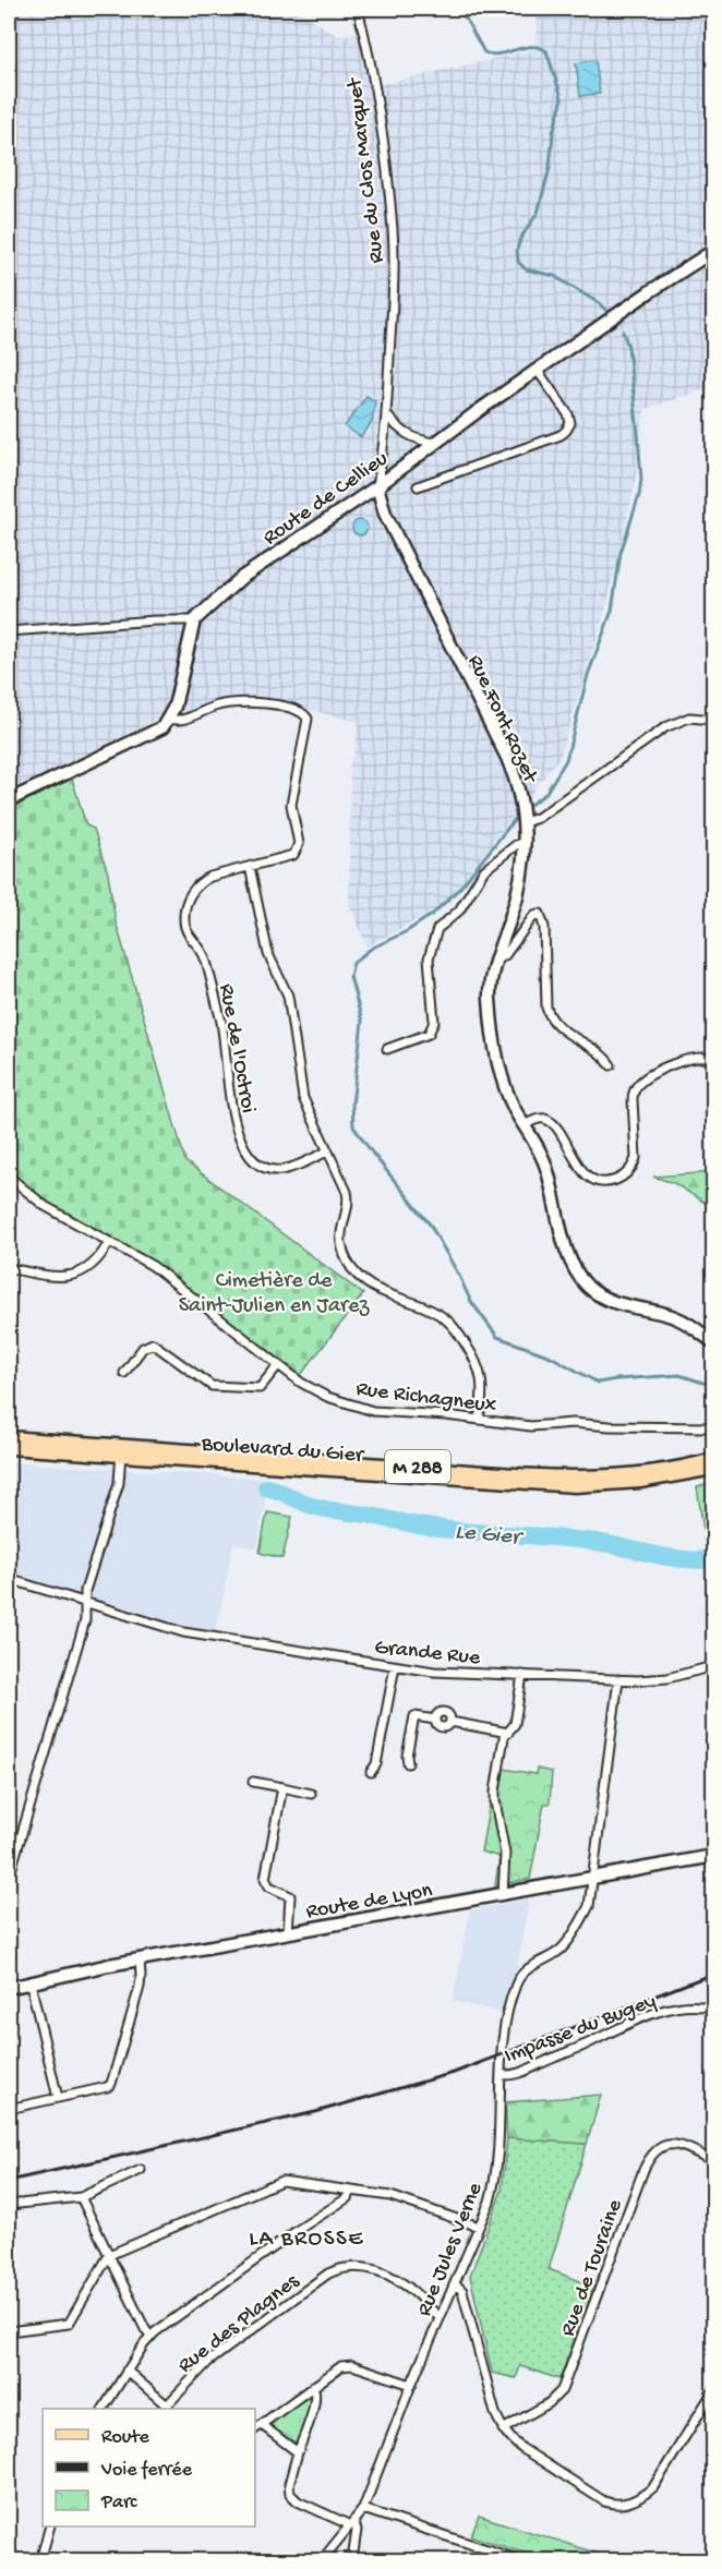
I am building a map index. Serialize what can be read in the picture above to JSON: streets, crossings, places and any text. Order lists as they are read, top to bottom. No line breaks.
{"streets":{"main road":["Route de Cellieu","Rue Font Rozet","Boulevard du Gier","M 288","Route de Lyon"],"street":["Rue du Clos Marquet","Rue de l'Octroi","Rue Richagneux","Grande Rue","Impasse du Bugey","Rue Jules Verne","Rue de Touraine","Rue des Plagnes"]},"crossings":[["Rue du Clos Marquet","Route de Cellieu"],["Rue du Clos Marquet","Rue Font Rozet"],["Route de Cellieu","Rue Font Rozet"],["Boulevard du Gier","M 288"],["Grande Rue","Rue Jules Verne"],["Route de Lyon","Rue Jules Verne"],["Impasse du Bugey","Rue Jules Verne"],["Rue Jules Verne","Rue des Plagnes"]],"districts":["LA BROSSE"],"water":["Le Gier"],"parks":["Cimetière de Saint-Julien en Jarez"],"legend":["Route","Voie ferrée","Parc"]}
